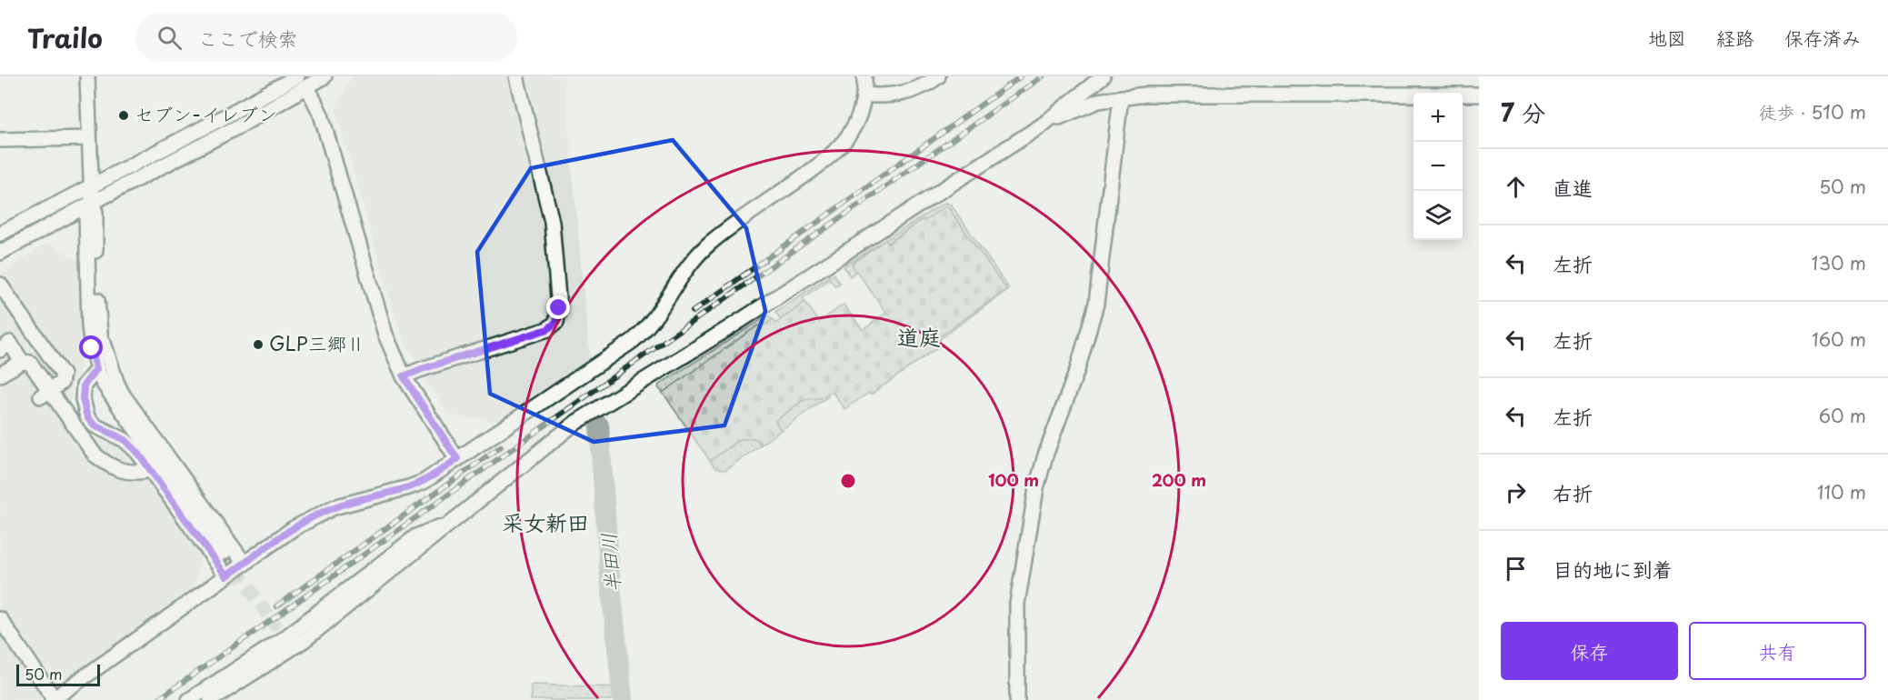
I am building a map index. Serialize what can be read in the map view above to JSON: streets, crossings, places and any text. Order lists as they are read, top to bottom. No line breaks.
{"districts":["道庭","采女新田"],"water":["半田川"],"places":["セブン-イレブン","GLP三郷Ⅱ"],"scale_bar":"50 m","page":{"header":"Trailo","search":"ここで検索","nav":["地図","経路","保存済み"],"heading":["7 分","徒歩 · 510 m"],"map_buttons":["+","−"],"list":[["直進","50 m"],["左折","130 m"],["左折","160 m"],["左折","60 m"],["右折","110 m"],"目的地に到着"],"buttons":["保存","共有"],"scale":"50 m"},"rings":["100 m","200 m"]}
